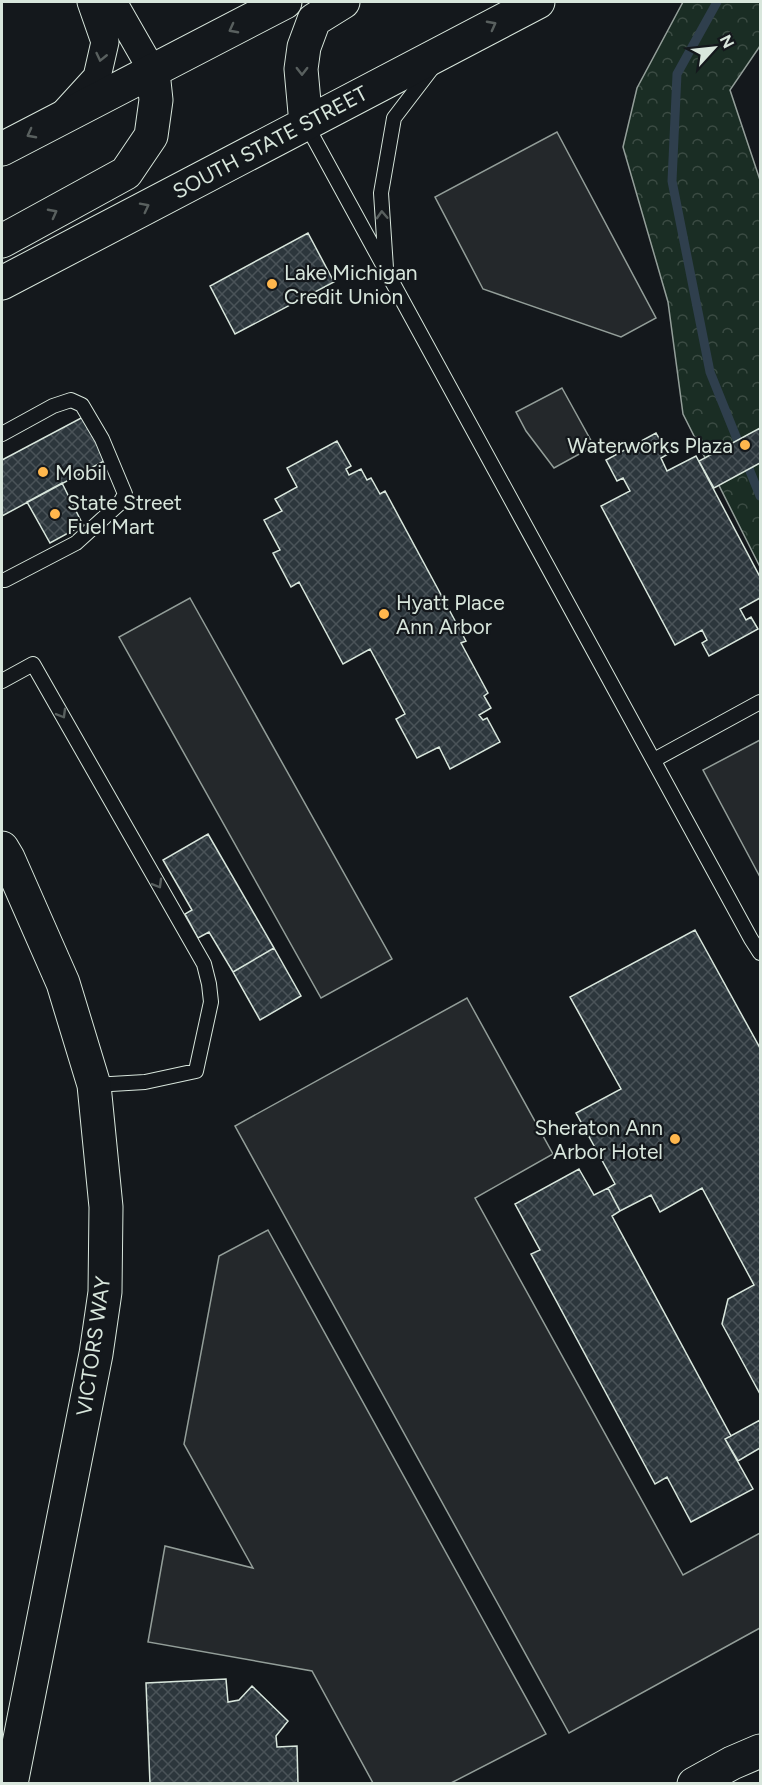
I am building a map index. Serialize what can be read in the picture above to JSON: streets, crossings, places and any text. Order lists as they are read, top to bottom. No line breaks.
{"streets":{"main road":["SOUTH STATE STREET","VICTORS WAY"]},"places":["Lake Michigan Credit Union","Waterworks Plaza","Mobil","State Street Fuel Mart","Hyatt Place Ann Arbor","Sheraton Ann Arbor Hotel"],"north":"top right"}
